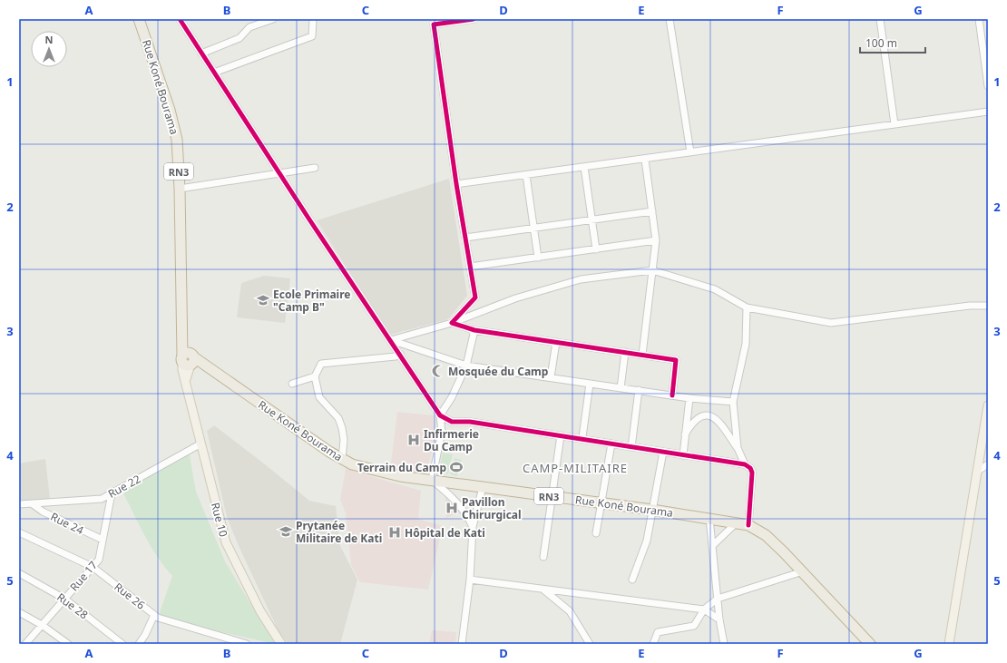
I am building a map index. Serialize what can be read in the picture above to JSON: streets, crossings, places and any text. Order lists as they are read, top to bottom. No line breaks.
{"streets":{"highway":["Rue Koné Bourama","RN3"],"main road":["Rue 10"],"street":["Rue 22","Rue 24","Rue 17","Rue 26","Rue 28"]},"crossings":[["Rue Koné Bourama","Rue 10"],["Rue 22","Rue 10"],["Rue 22","Rue 24"],["Rue 22","Rue 17"],["Rue 24","Rue 17"],["Rue 17","Rue 26"],["Rue 17","Rue 28"]],"districts":["CAMP-MILITAIRE"],"places":{"school or university":["Ecole Primaire \"Camp B\"","Prytanée Militaire de Kati"],"mosque":["Mosquée du Camp"],"hospital":["Infirmerie Du Camp","Pavillon Chirurgical","Hôpital de Kati"],"sports":["Terrain du Camp"]},"scale_bar":"100 m","north":"top","grid":{"columns":["A","B","C","D","E","F","G"],"rows":["1","2","3","4","5"]}}
